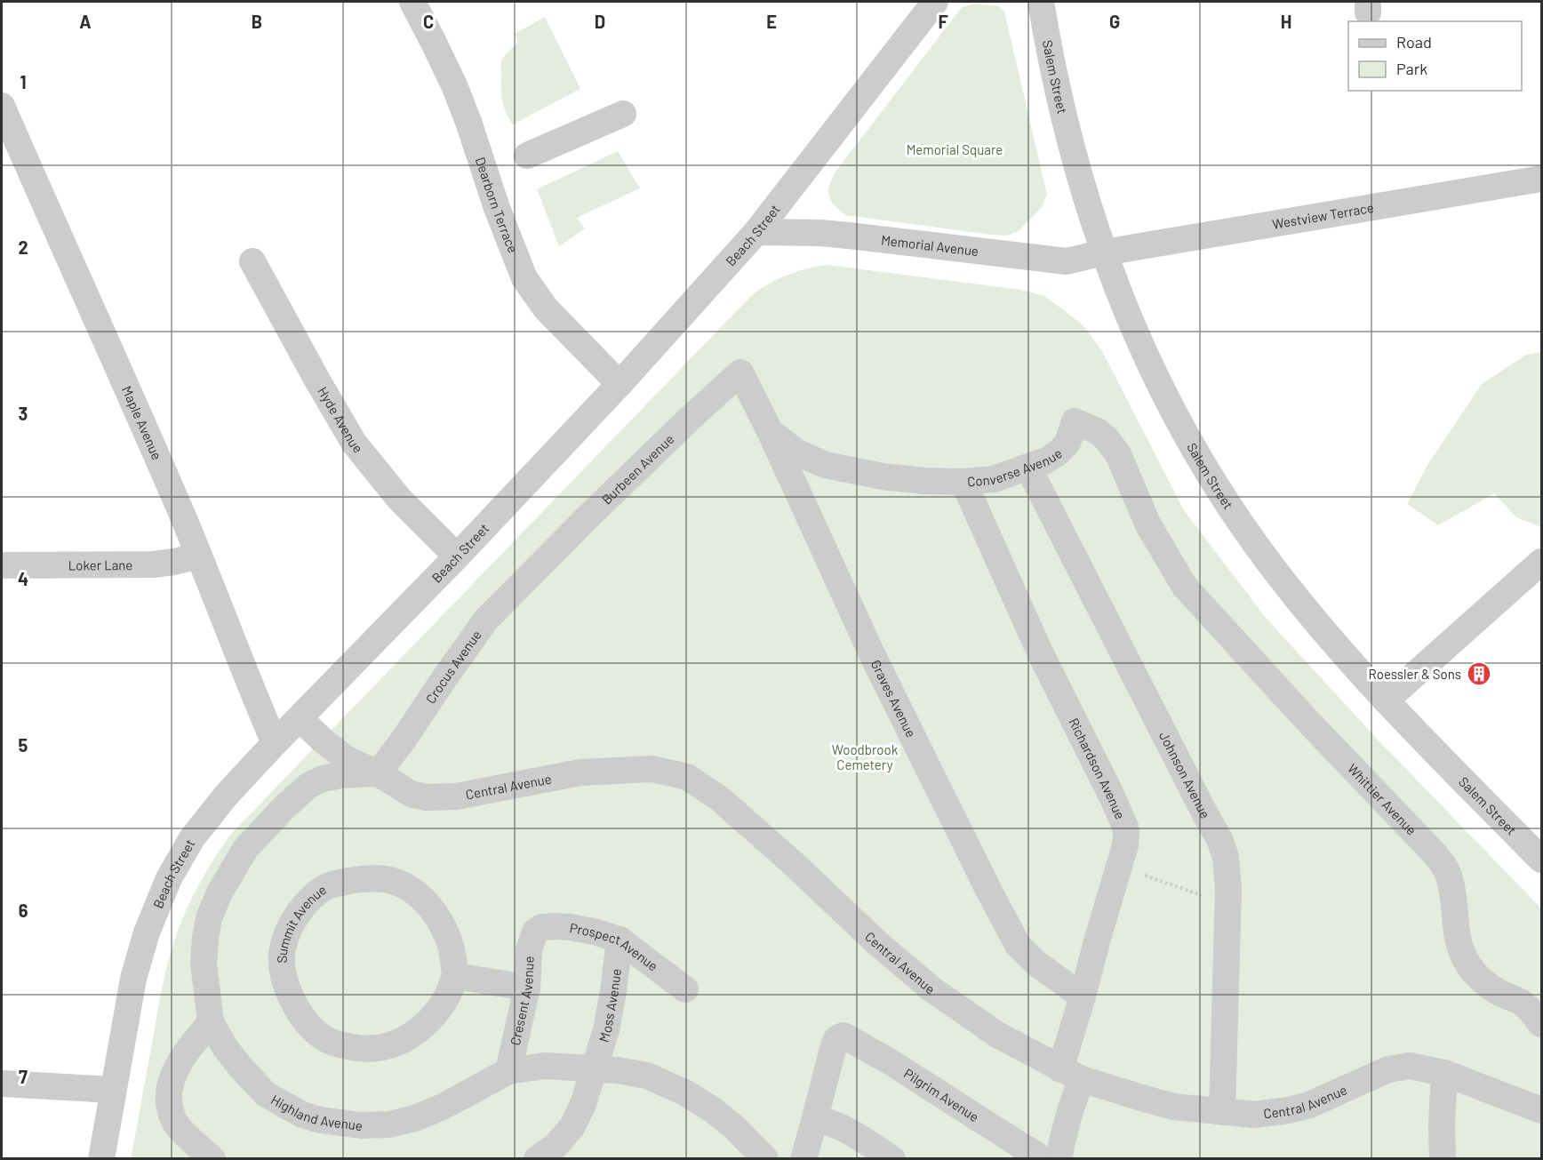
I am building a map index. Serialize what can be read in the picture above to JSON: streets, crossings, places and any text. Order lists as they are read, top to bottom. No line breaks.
{"streets":{"street":["Salem Street","Dearborn Terrace","Westview Terrace","Beach Street","Memorial Avenue","Hyde Avenue","Maple Avenue","Converse Avenue","Burbeen Avenue","Loker Lane","Crocus Avenue","Graves Avenue","Richardson Avenue","Johnson Avenue","Central Avenue","Whittier Avenue","Summit Avenue","Prospect Avenue","Cresent Avenue","Moss Avenue","Pilgrim Avenue","Highland Avenue"]},"crossings":[["Salem Street","Westview Terrace"],["Salem Street","Memorial Avenue"],["Dearborn Terrace","Beach Street"],["Westview Terrace","Memorial Avenue"],["Beach Street","Memorial Avenue"],["Beach Street","Hyde Avenue"],["Beach Street","Maple Avenue"],["Beach Street","Central Avenue"],["Maple Avenue","Loker Lane"],["Converse Avenue","Graves Avenue"],["Converse Avenue","Richardson Avenue"],["Converse Avenue","Johnson Avenue"],["Converse Avenue","Whittier Avenue"],["Burbeen Avenue","Crocus Avenue"],["Burbeen Avenue","Graves Avenue"],["Crocus Avenue","Central Avenue"],["Crocus Avenue","Highland Avenue"],["Graves Avenue","Richardson Avenue"],["Richardson Avenue","Central Avenue"],["Johnson Avenue","Central Avenue"],["Central Avenue","Highland Avenue"],["Prospect Avenue","Cresent Avenue"],["Prospect Avenue","Moss Avenue"],["Cresent Avenue","Highland Avenue"],["Moss Avenue","Highland Avenue"]],"parks":["Memorial Square","Woodbrook Cemetery"],"places":{"building":["Roessler & Sons"]},"legend":["Road","Park"],"grid":{"columns":["A","B","C","D","E","F","G","H"],"rows":["1","2","3","4","5","6","7"]}}
